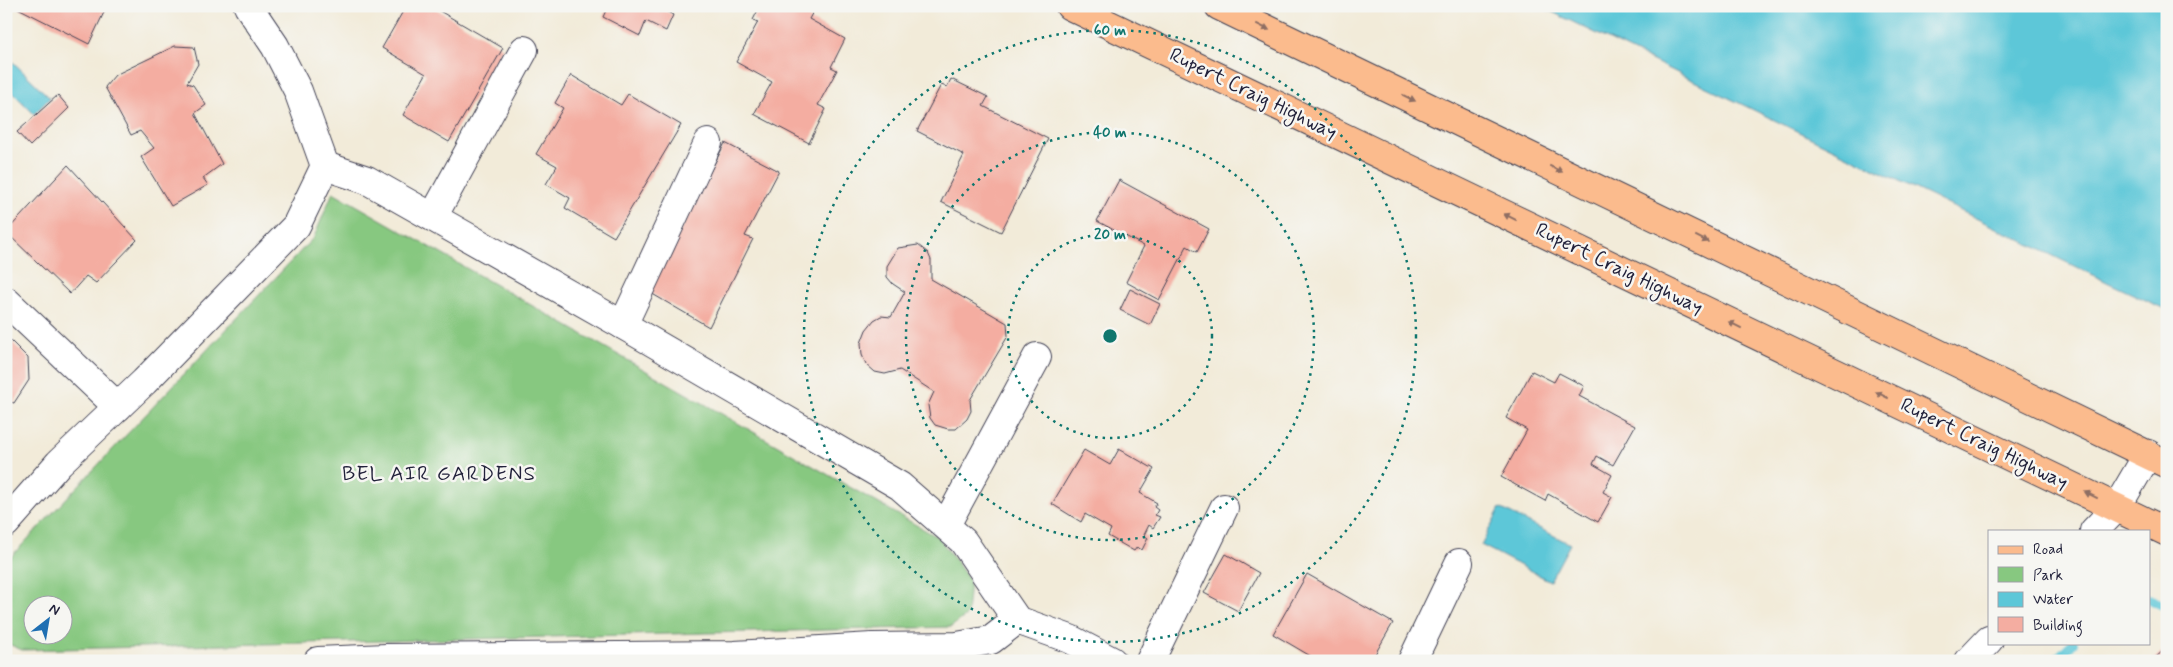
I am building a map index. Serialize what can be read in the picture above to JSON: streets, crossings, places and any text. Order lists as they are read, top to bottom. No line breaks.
{"streets":{"main road":["Rupert Craig Highway"]},"districts":["BEL AIR GARDENS"],"legend":["Road","Park","Water","Building"],"north":"top right","rings":["60 m","40 m","20 m"]}
